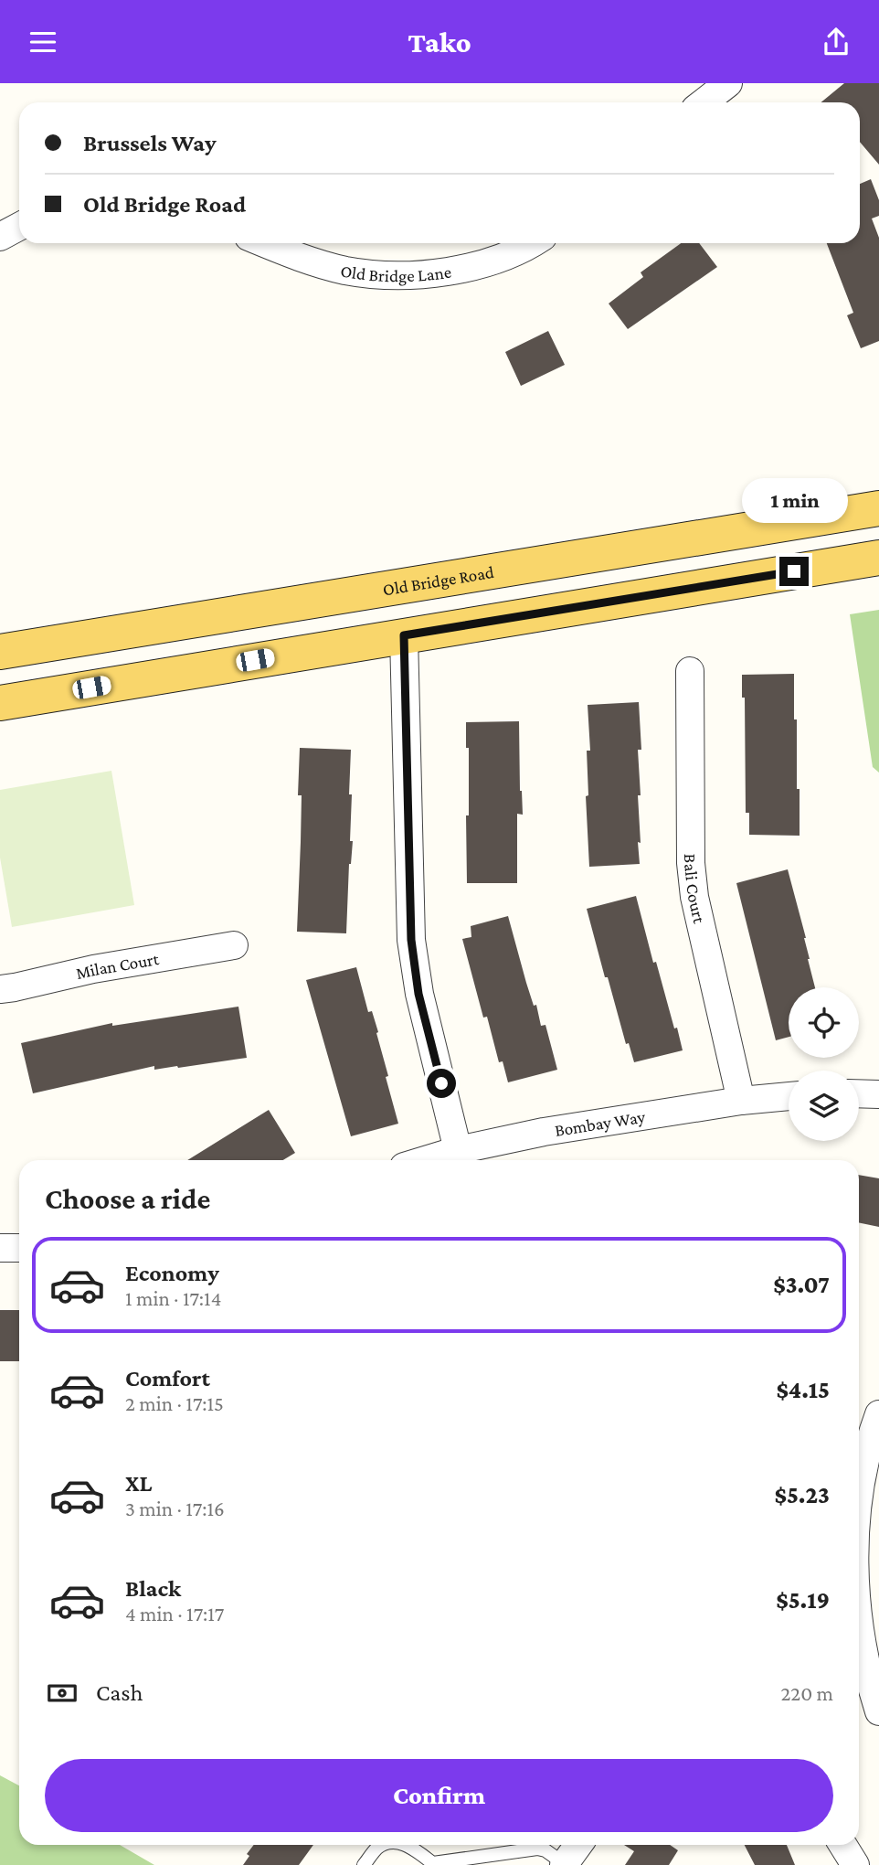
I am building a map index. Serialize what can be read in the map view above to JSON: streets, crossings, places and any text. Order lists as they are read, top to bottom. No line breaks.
{"streets":{"main road":["Old Bridge Road"],"street":["Old Bridge Lane","Bali Court","Milan Court","Bombay Way"]},"crossings":[["Bali Court","Bombay Way"]],"page":{"header":"Tako","banner":["Brussels Way","Old Bridge Road"],"bubble":"1 min","heading":"Choose a ride","list":[{"name":"Economy","note":"1 min · 17:14","value":"$3.07"},{"name":"Comfort","note":"2 min · 17:15","value":"$4.15"},{"name":"XL","note":"3 min · 17:16","value":"$5.23"},{"name":"Black","note":"4 min · 17:17","value":"$5.19"}],"pay":["Cash","220 m"],"buttons":"Confirm"}}
